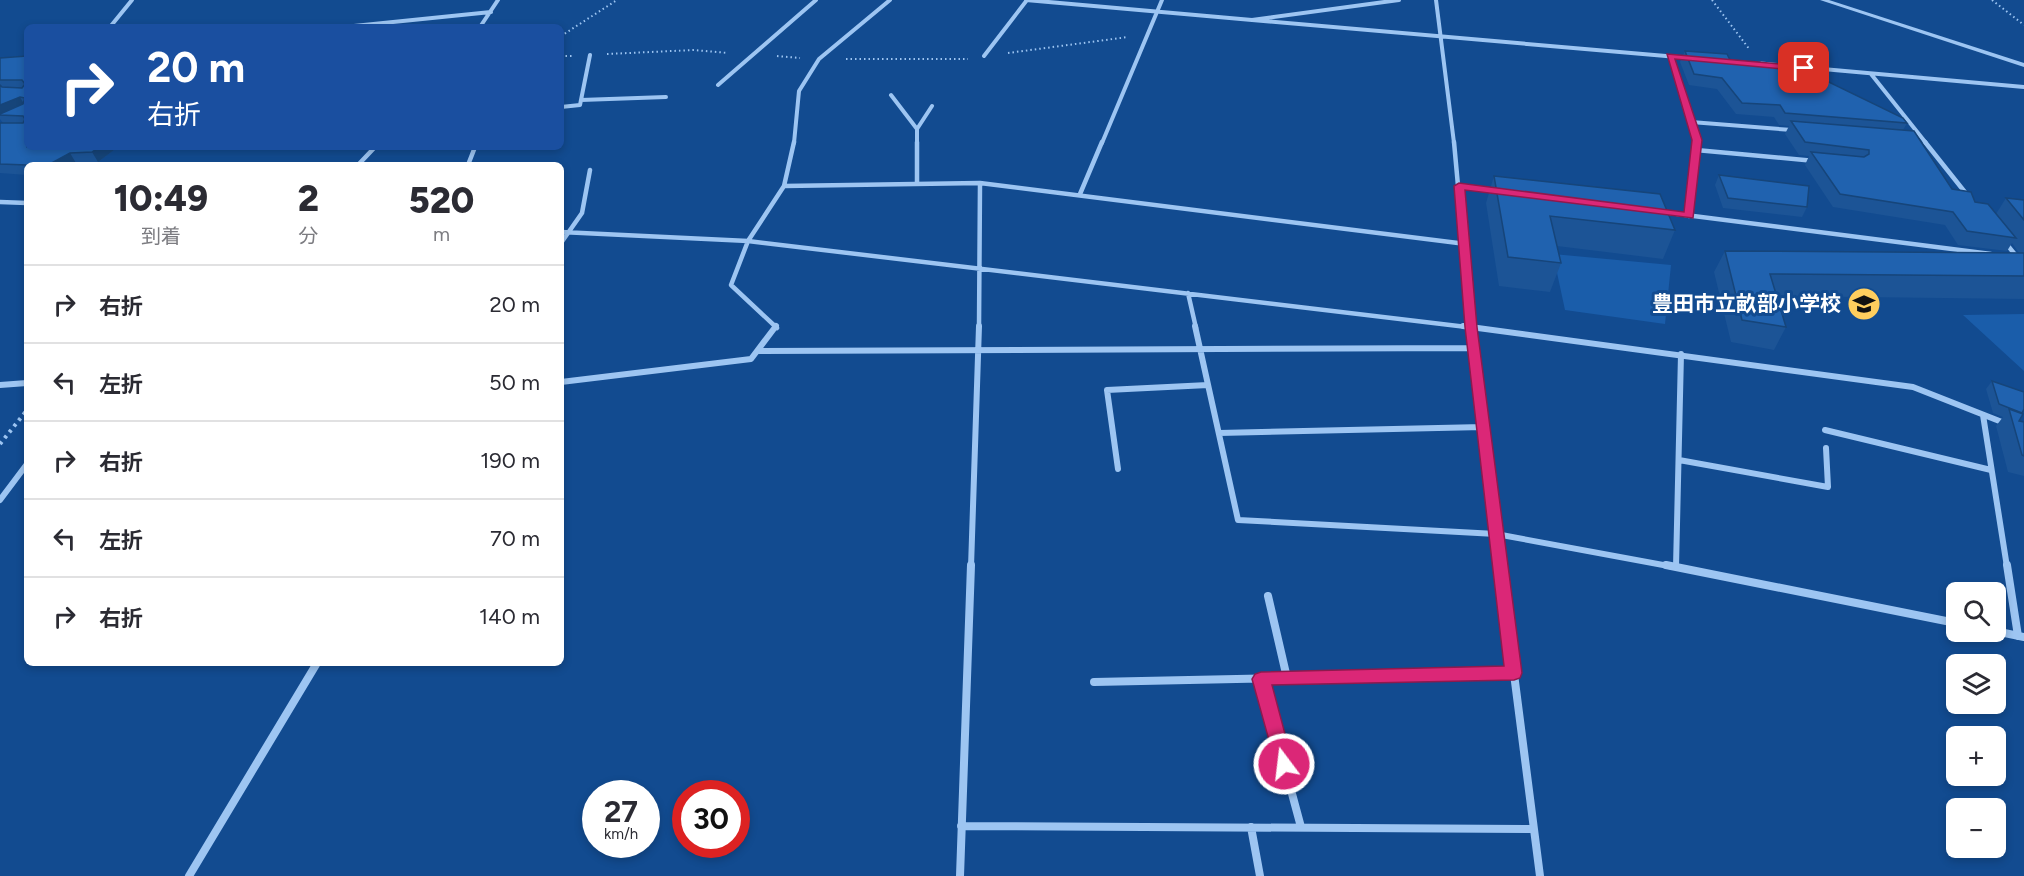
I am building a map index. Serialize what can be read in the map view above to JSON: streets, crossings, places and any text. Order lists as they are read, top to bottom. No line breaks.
{"places":{"school or university":["豊田市立畝部小学校"]},"page":{"turn":["20 m","右折"],"eta":["10:49","到着","2","分","520","m"],"list":[{"name":"右折","value":"20 m"},{"name":"左折","value":"50 m"},{"name":"右折","value":"190 m"},{"name":"左折","value":"70 m"},{"name":"右折","value":"140 m"}],"map_buttons":["+","−"],"speed":"27 km/h","limit":"30"}}
